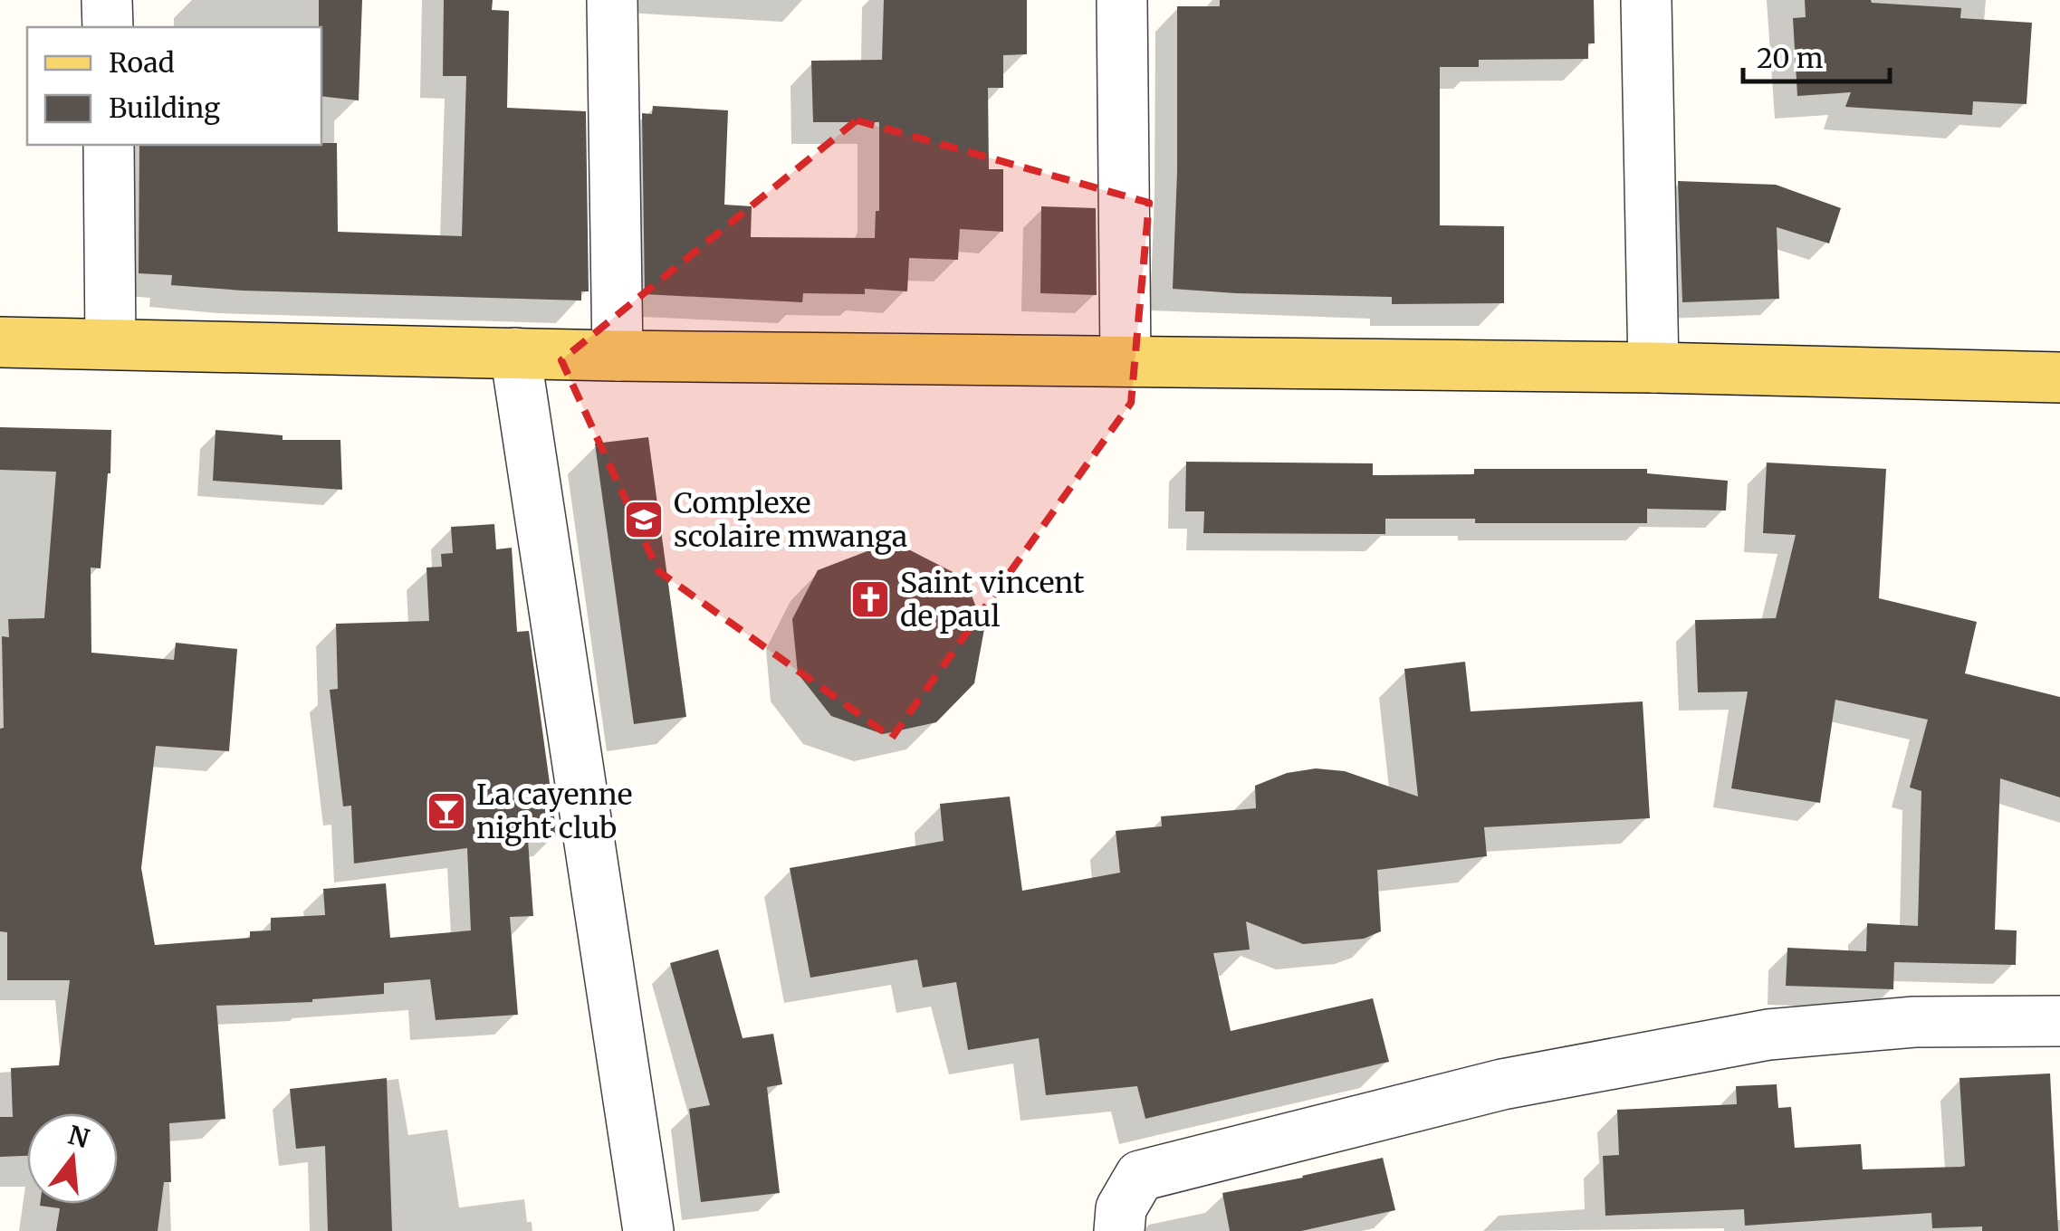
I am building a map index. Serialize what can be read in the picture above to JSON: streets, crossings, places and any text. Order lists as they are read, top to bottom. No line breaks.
{"places":{"school or university":["Complexe scolaire mwanga"],"church":["Saint vincent de paul"],"bar":["La cayenne night club"]},"legend":["Road","Building"],"scale_bar":"20 m","north":"top"}
